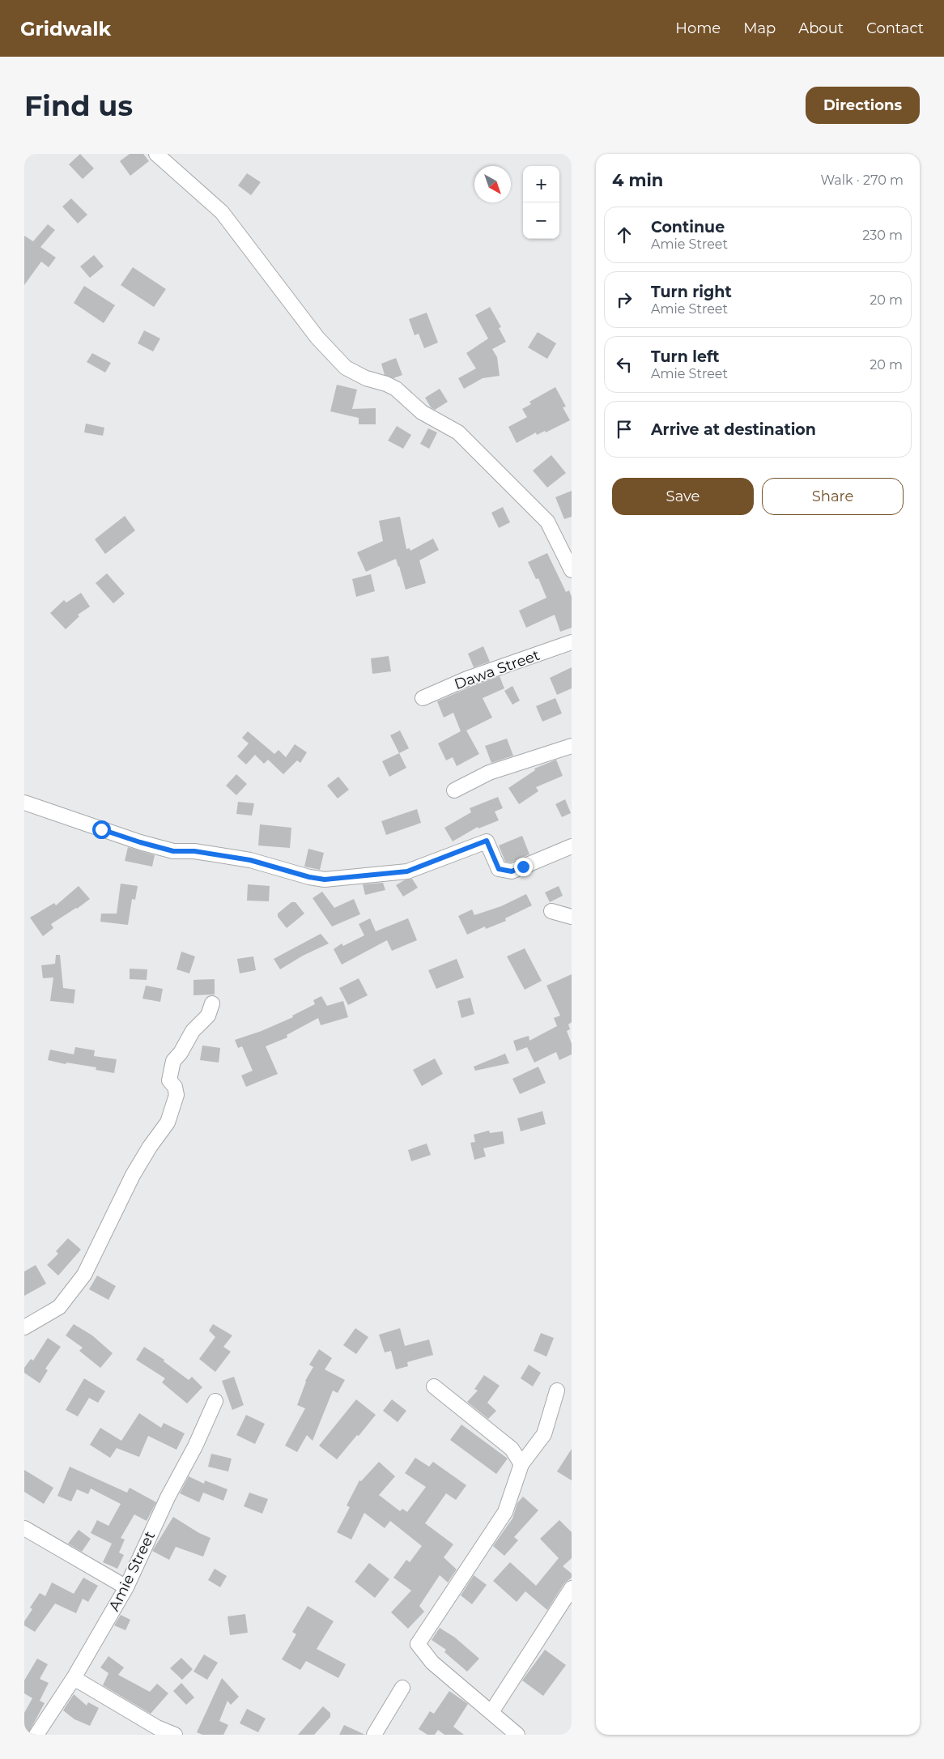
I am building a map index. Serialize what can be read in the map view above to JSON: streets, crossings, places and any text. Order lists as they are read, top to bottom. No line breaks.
{"streets":{"street":["Dawa Street","Amie Street"]},"north":"bottom right","page":{"header":"Gridwalk","nav":["Home","Map","About","Contact"],"buttons":["Directions",["Save","Share"]],"title":"Find us","heading":["4 min","Walk · 270 m"],"map_buttons":["+","−"],"list":[["Continue","Amie Street","230 m"],["Turn right","Amie Street","20 m"],["Turn left","Amie Street","20 m"],"Arrive at destination"]}}
